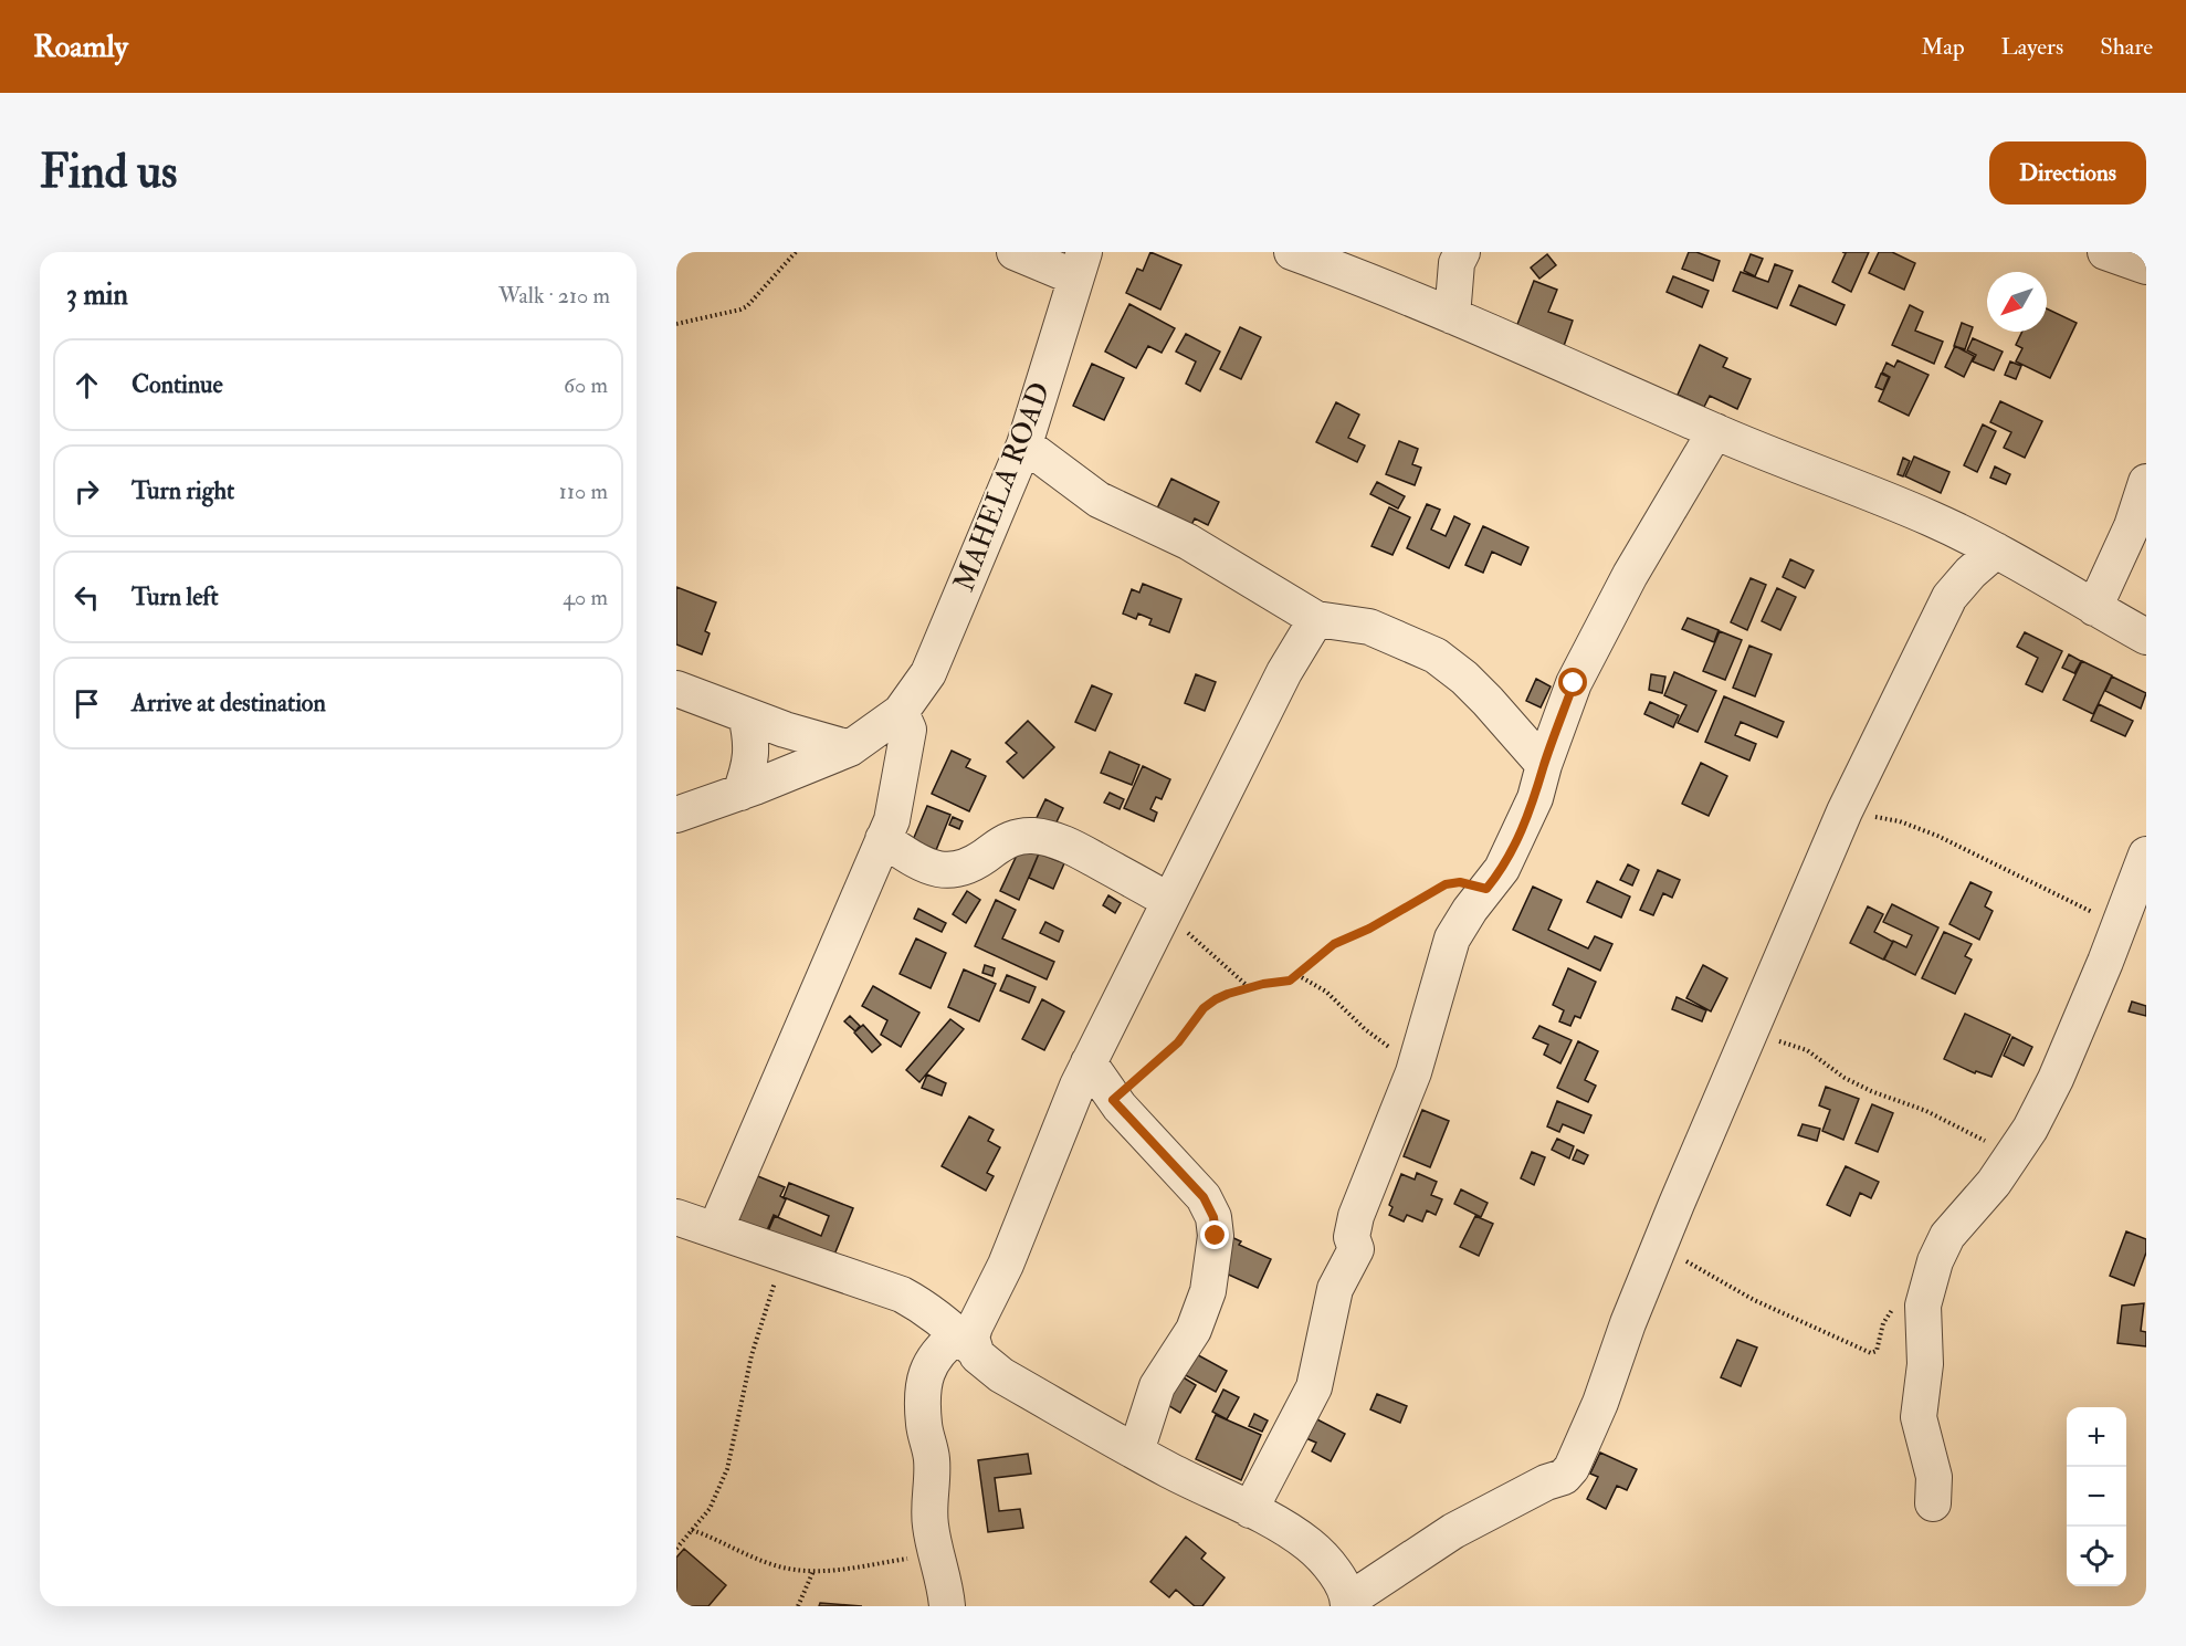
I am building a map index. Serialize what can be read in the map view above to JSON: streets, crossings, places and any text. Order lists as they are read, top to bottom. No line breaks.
{"streets":{"street":["MAHELA ROAD"]},"north":"bottom left","page":{"header":"Roamly","nav":["Map","Layers","Share"],"buttons":"Directions","title":"Find us","heading":["3 min","Walk · 210 m"],"list":[["Continue","60 m"],["Turn right","110 m"],["Turn left","40 m"],"Arrive at destination"],"map_buttons":["+","−"]}}
